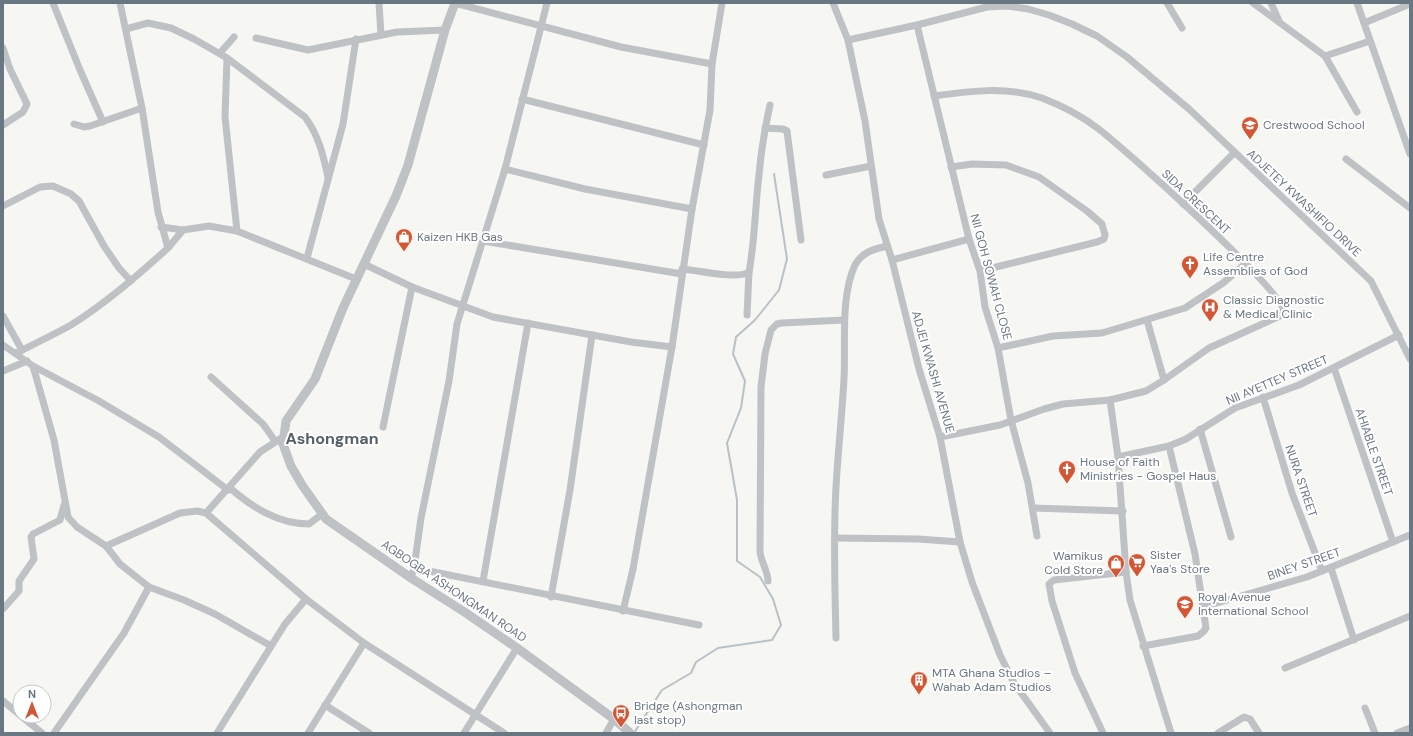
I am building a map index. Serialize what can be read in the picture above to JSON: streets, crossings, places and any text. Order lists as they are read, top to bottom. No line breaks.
{"streets":{"street":["SIDA CRESCENT","ADJETEY KWASHIFIO DRIVE","NII GOH SOWAH CLOSE","ADJEI KWASHI AVENUE","NII AYETTEY STREET","AHIABLE STREET","NURA STREET","BINEY STREET","AGBOGBA ASHONGMAN ROAD"]},"crossings":[["SIDA CRESCENT","NII GOH SOWAH CLOSE"],["SIDA CRESCENT","ADJEI KWASHI AVENUE"],["ADJETEY KWASHIFIO DRIVE","NII GOH SOWAH CLOSE"],["ADJETEY KWASHIFIO DRIVE","ADJEI KWASHI AVENUE"],["ADJETEY KWASHIFIO DRIVE","NII AYETTEY STREET"],["NII AYETTEY STREET","AHIABLE STREET"],["NII AYETTEY STREET","NURA STREET"],["AHIABLE STREET","BINEY STREET"],["NURA STREET","BINEY STREET"]],"districts":["Ashongman"],"places":{"school or university":["Crestwood School","Royal Avenue International School"],"shop":["Kaizen HKB Gas","Wamikus Cold Store"],"church":["Life Centre Assemblies of God","House of Faith Ministries - Gospel Haus"],"hospital":["Classic Diagnostic & Medical Clinic"],"supermarket":["Sister Yaa's Store"],"building":["MTA Ghana Studios – Wahab Adam Studios"],"bus stop":["Bridge (Ashongman last stop)"]},"north":"top"}
